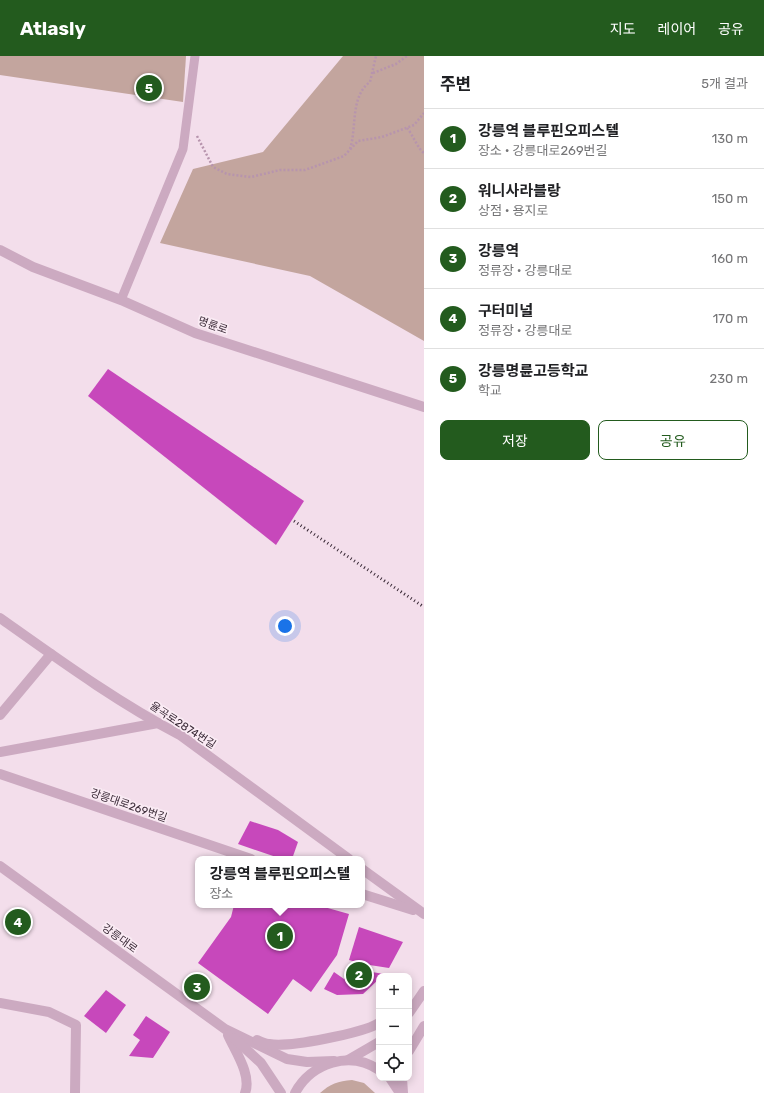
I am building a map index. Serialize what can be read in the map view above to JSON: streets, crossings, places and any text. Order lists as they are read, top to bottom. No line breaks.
{"streets":{"street":["명륜로","율곡로2874번길","강릉대로269번길","강릉대로"]},"page":{"header":"Atlasly","nav":["지도","레이어","공유"],"heading":["주변","5개 결과"],"pins":["5","4","1","2","3"],"list":[{"mark":"1","name":"강릉역 블루핀오피스텔","note":"장소 · 강릉대로269번길","value":"130 m"},{"mark":"2","name":"워니사라블랑","note":"상점 · 용지로","value":"150 m"},{"mark":"3","name":"강릉역","note":"정류장 · 강릉대로","value":"160 m"},{"mark":"4","name":"구터미널","note":"정류장 · 강릉대로","value":"170 m"},{"mark":"5","name":"강릉명륜고등학교","note":"학교","value":"230 m"}],"buttons":["저장","공유"],"popup":["강릉역 블루핀오피스텔","장소"],"map_buttons":["+","−"]}}
